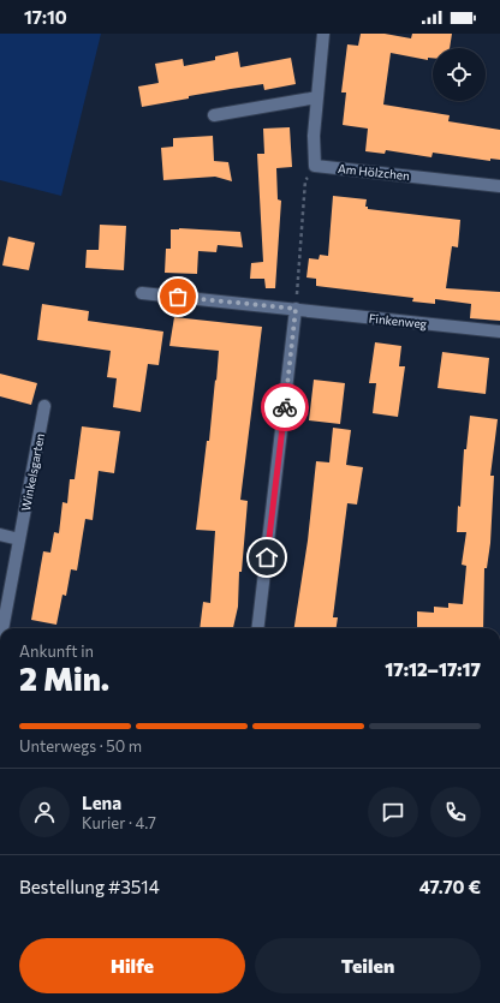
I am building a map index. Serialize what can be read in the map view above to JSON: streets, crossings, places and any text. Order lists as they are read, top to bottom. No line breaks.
{"streets":{"street":["Am Hölzchen","Finkenweg","Winkelsgarten"]},"page":{"status":"17:10","heading":["2 Min.","Ankunft in","17:12–17:17"],"panel":["Lena","Kurier · 4.7","Bestellung #3514","47.70 €"],"bar":"Unterwegs · 50 m","buttons":["Hilfe","Teilen"]}}
